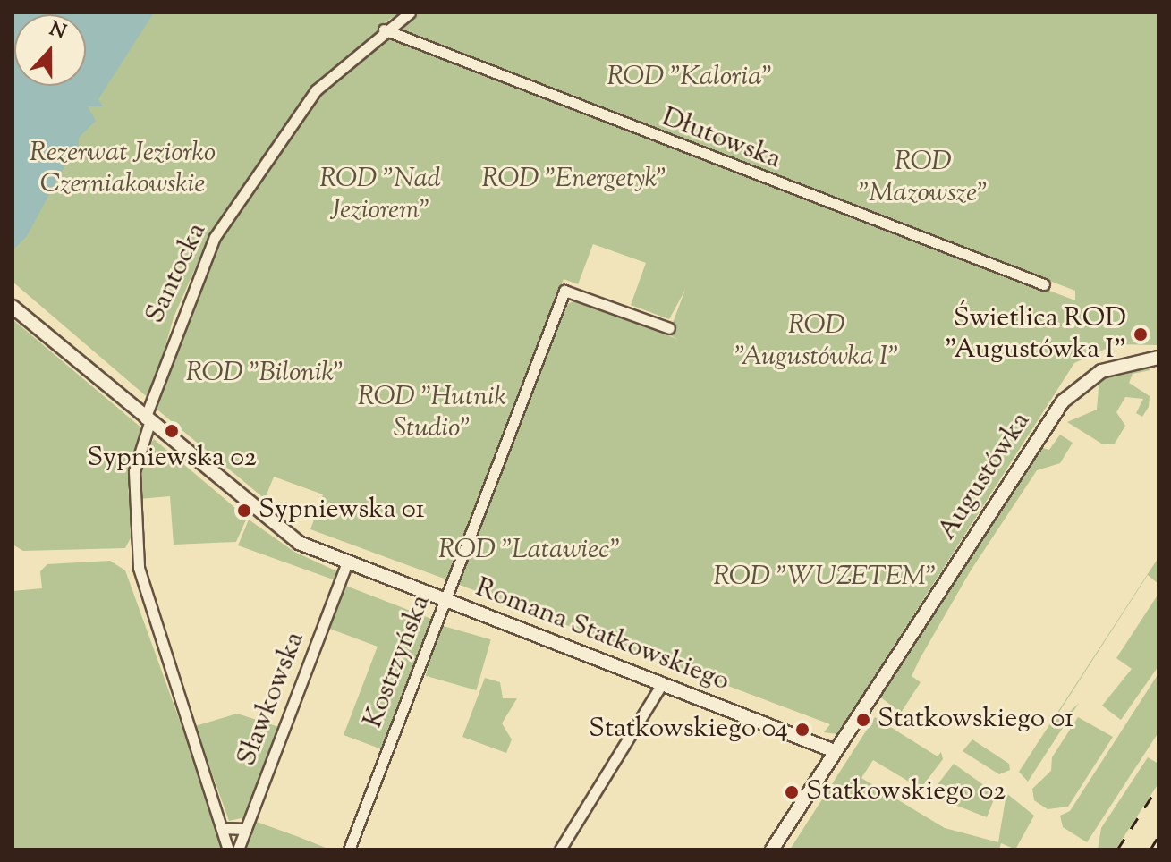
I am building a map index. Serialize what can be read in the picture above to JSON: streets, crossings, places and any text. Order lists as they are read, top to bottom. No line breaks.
{"streets":{"street":["Dłutowska","Santocka","Augustówka","Romana Statkowskiego","Kostrzyńska","Sławkowska"]},"crossings":[["Dłutowska","Santocka"],["Santocka","Romana Statkowskiego"],["Augustówka","Romana Statkowskiego"],["Romana Statkowskiego","Kostrzyńska"],["Romana Statkowskiego","Sławkowska"]],"parks":["ROD \"Kaloria\"","Rezerwat Jeziorko Czerniakowskie","ROD \"Mazowsze\"","ROD \"Nad Jeziorem\"","ROD \"Energetyk\"","ROD \"Augustówka I\"","ROD \"Bilonik\"","ROD \"Hutnik Studio\"","ROD \"Latawiec\"","ROD \"WUZETEM\""],"places":["Świetlica ROD \"Augustówka I\"","Sypniewska 02","Sypniewska 01","Statkowskiego 01","Statkowskiego 04","Statkowskiego 02"],"north":"top"}
